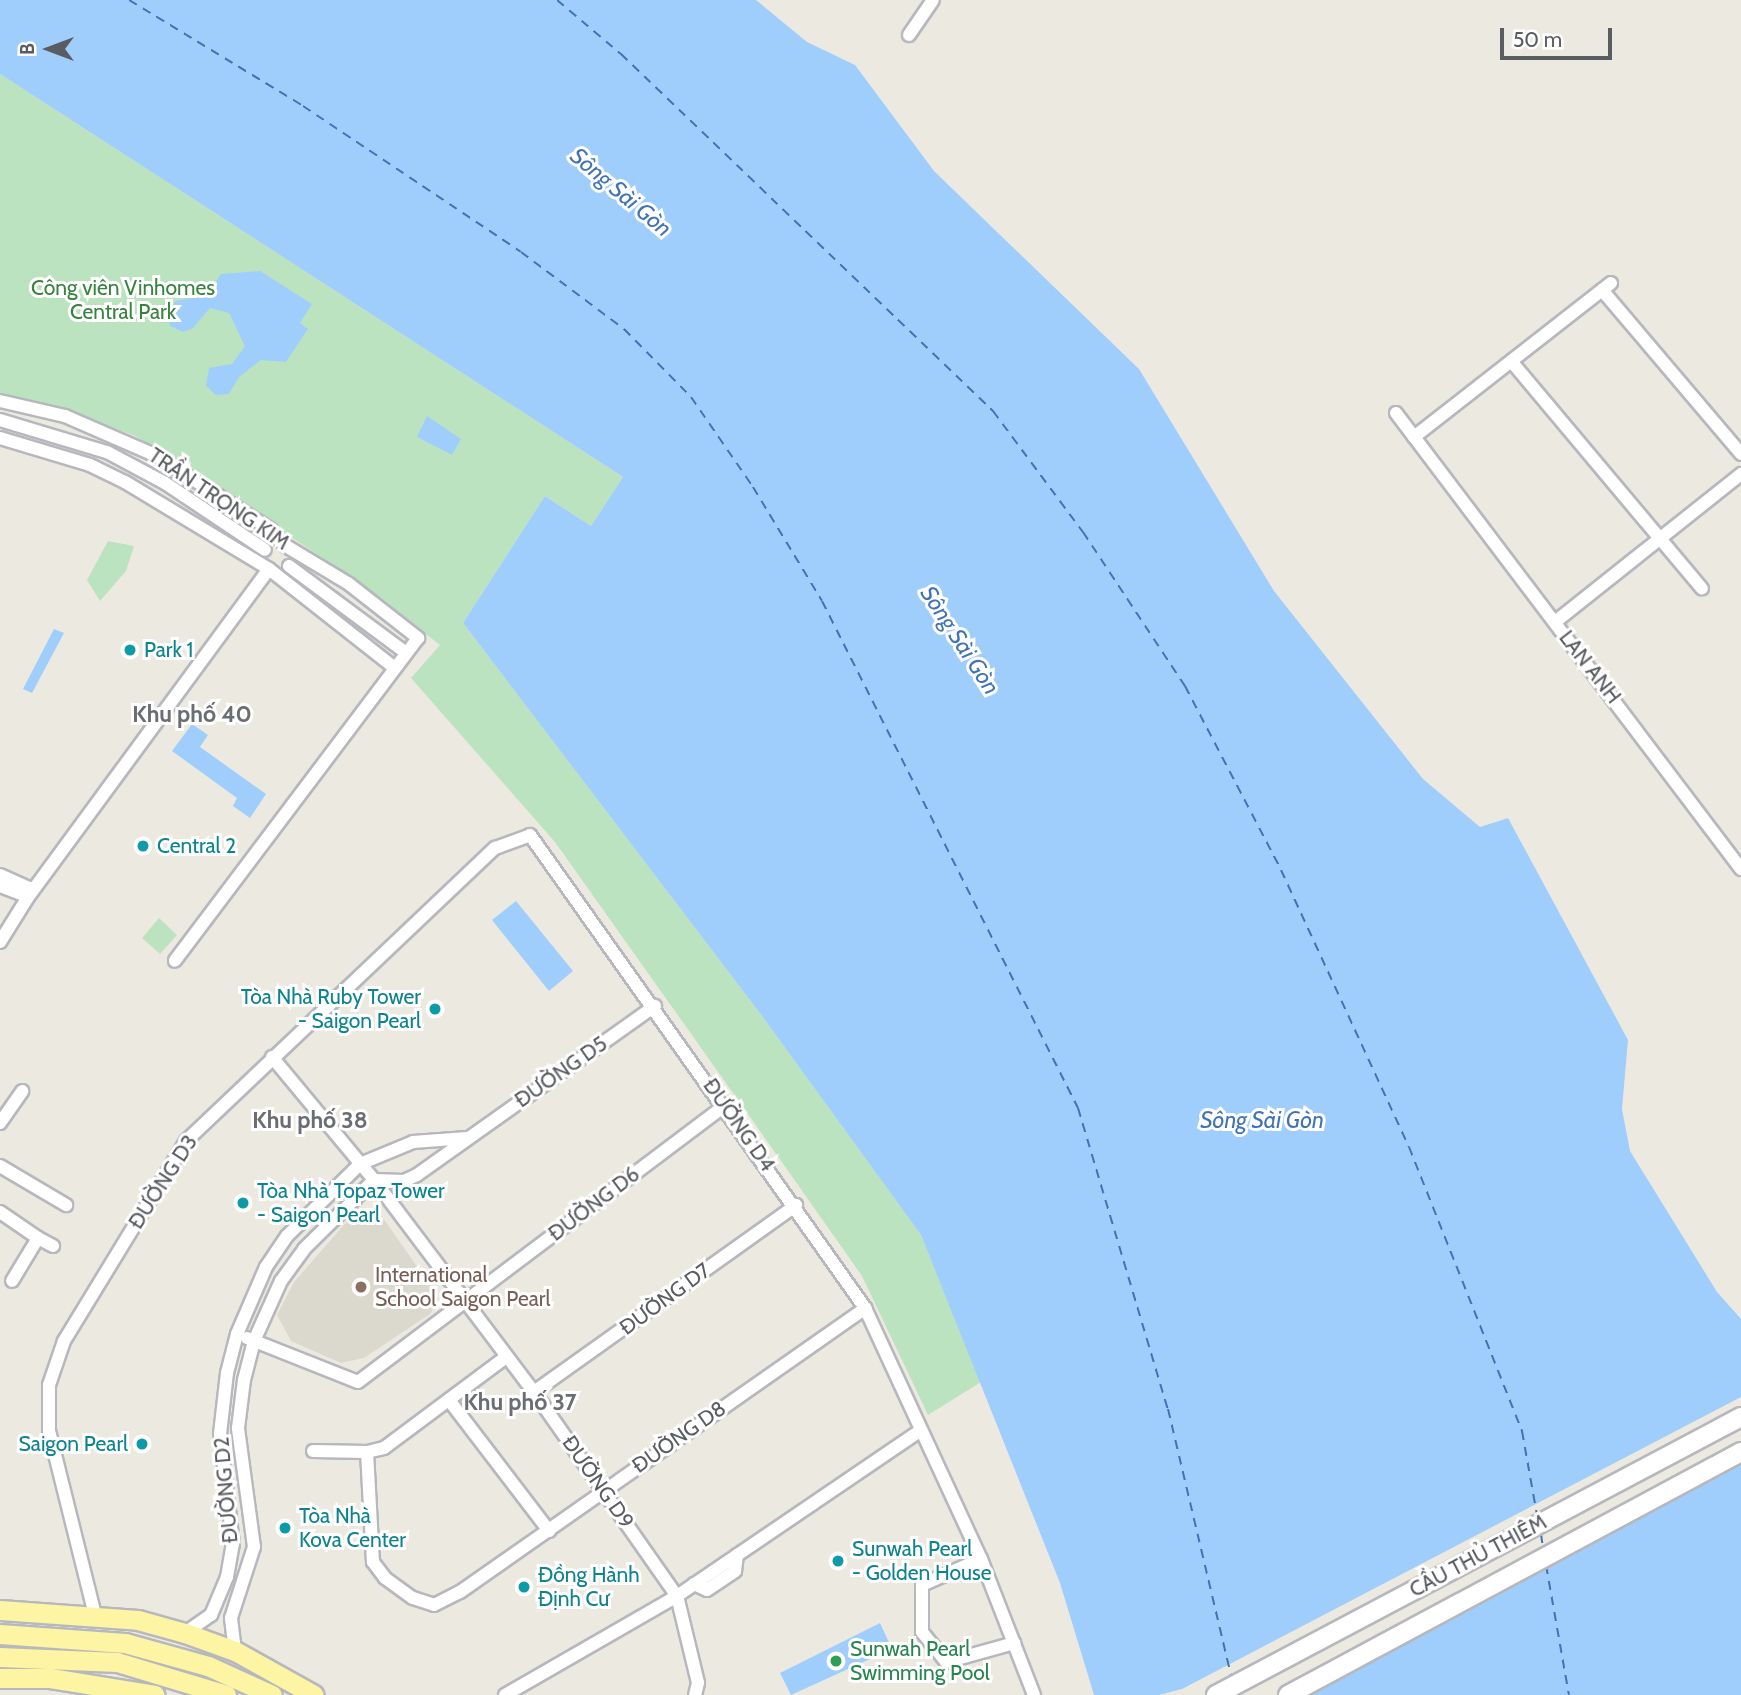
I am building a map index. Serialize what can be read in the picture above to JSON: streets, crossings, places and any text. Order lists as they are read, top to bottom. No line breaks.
{"streets":{"main road":["CẦU THỦ THIÊM"],"street":["TRẦN TRỌNG KIM","LAN ANH","ĐƯỜNG D5","ĐƯỜNG D4","ĐƯỜNG D3","ĐƯỜNG D6","ĐƯỜNG D7","ĐƯỜNG D8","ĐƯỜNG D9","ĐƯỜNG D2"]},"crossings":[["ĐƯỜNG D5","ĐƯỜNG D4"],["ĐƯỜNG D5","ĐƯỜNG D9"],["ĐƯỜNG D5","ĐƯỜNG D2"],["ĐƯỜNG D4","ĐƯỜNG D3"],["ĐƯỜNG D4","ĐƯỜNG D6"],["ĐƯỜNG D4","ĐƯỜNG D7"],["ĐƯỜNG D4","ĐƯỜNG D8"],["ĐƯỜNG D3","ĐƯỜNG D9"],["ĐƯỜNG D6","ĐƯỜNG D9"],["ĐƯỜNG D6","ĐƯỜNG D2"],["ĐƯỜNG D7","ĐƯỜNG D9"],["ĐƯỜNG D8","ĐƯỜNG D9"],["ĐƯỜNG D9","ĐƯỜNG D2"]],"districts":["Khu phố 40","Khu phố 38","Khu phố 37"],"water":["Sông Sài Gòn"],"parks":["Công viên Vinhomes Central Park"],"places":["Park 1","Central 2","Tòa Nhà Ruby Tower - Saigon Pearl","Tòa Nhà Topaz Tower - Saigon Pearl","International School Saigon Pearl","Saigon Pearl","Tòa Nhà Kova Center","Sunwah Pearl - Golden House","Đồng Hành Định Cư","Sunwah Pearl Swimming Pool"],"scale_bar":"50 m","north":"left"}
